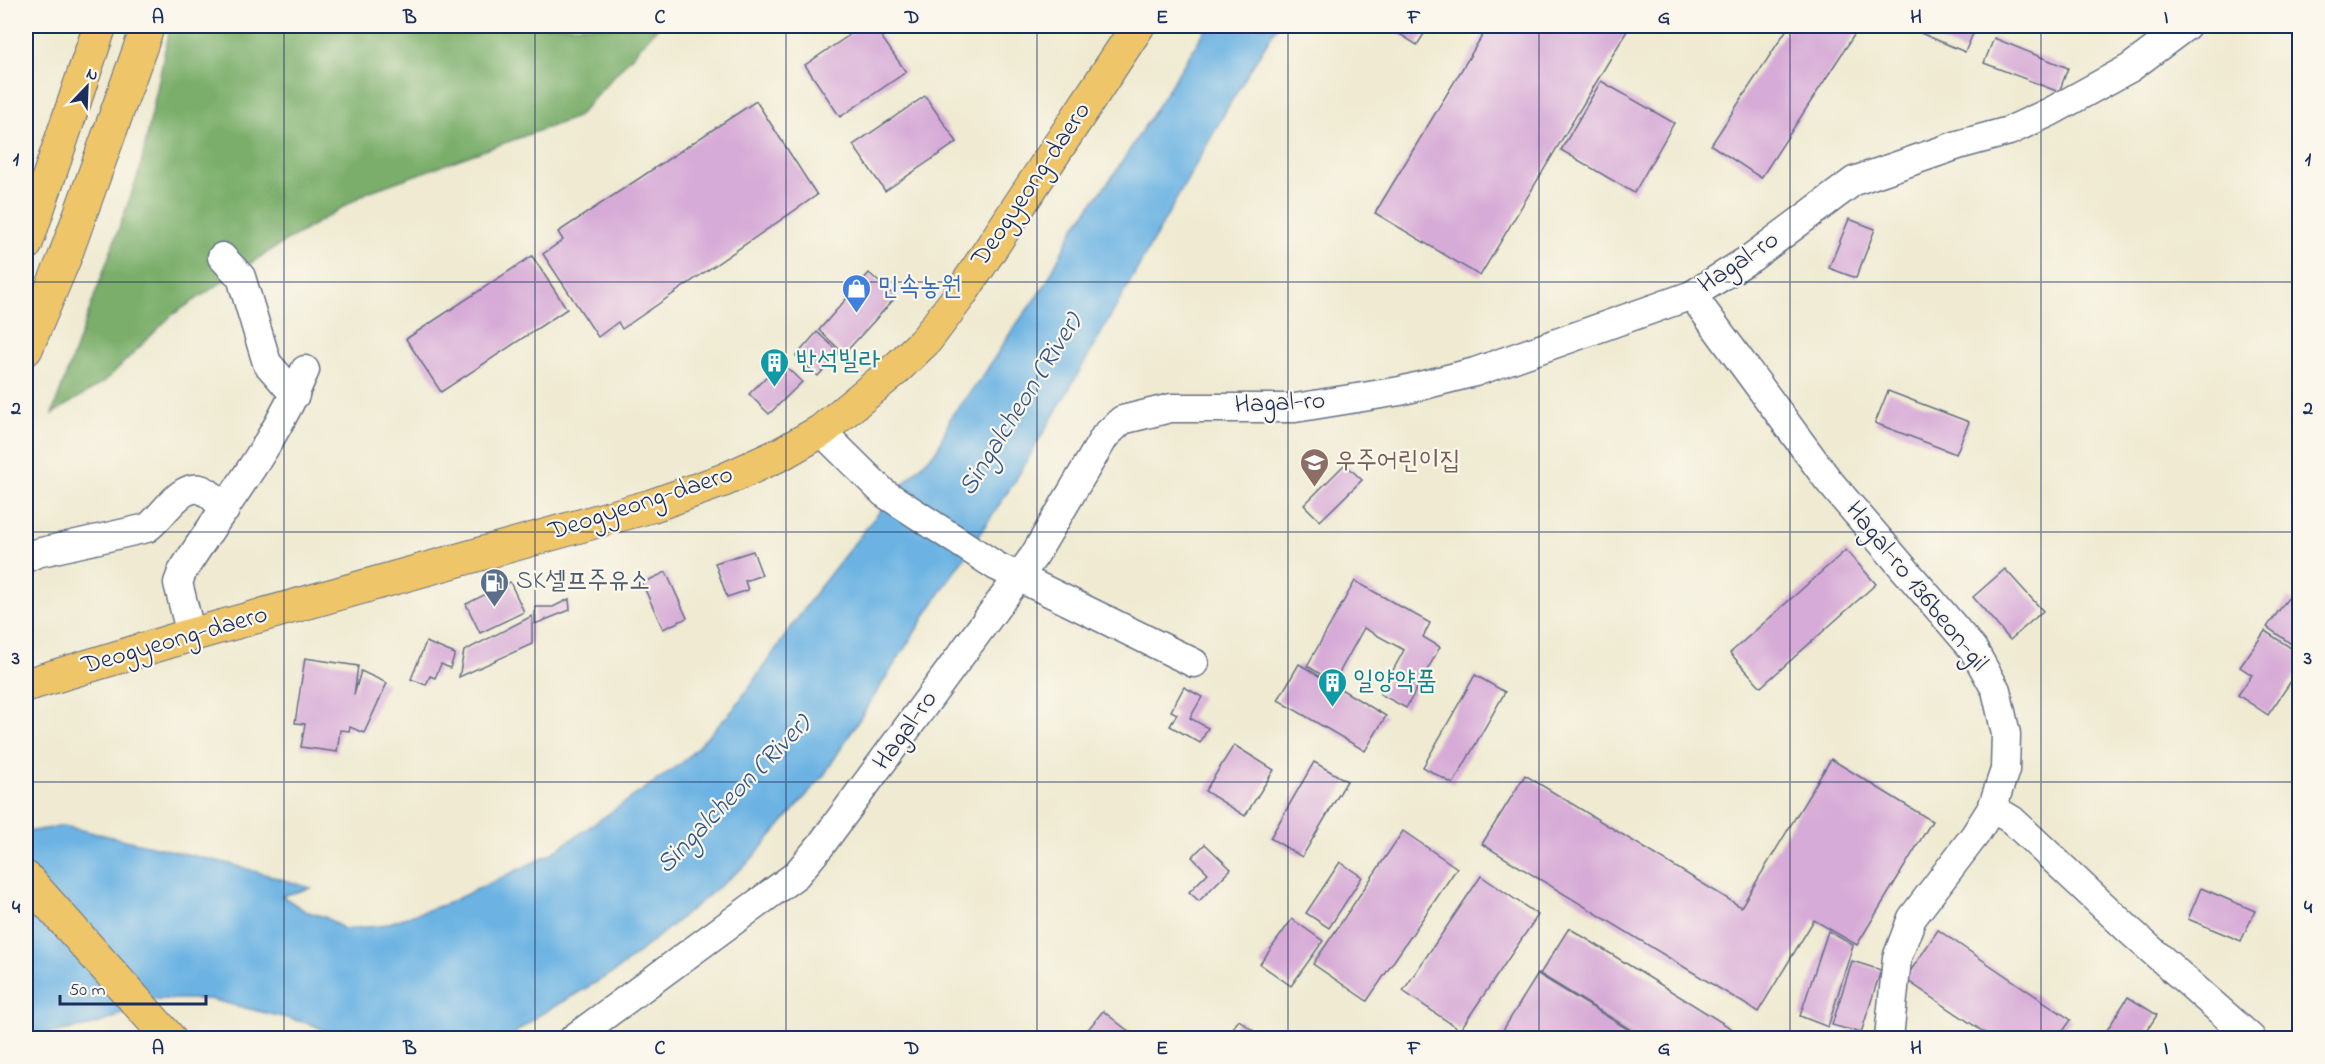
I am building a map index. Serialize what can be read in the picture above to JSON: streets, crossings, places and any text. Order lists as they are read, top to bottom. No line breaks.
{"streets":{"main road":["Deogyeong-daero"],"street":["Hagal-ro","Hagal-ro 136beon-gil"]},"crossings":[["Hagal-ro","Hagal-ro 136beon-gil"]],"water":["Singalcheon (River)"],"places":{"shop":["민속농원"],"building":["반석빌라","일양약품"],"school or university":["우주어린이집"],"fuel station":["SK셀프주유소"]},"scale_bar":"50 m","north":"top right","grid":{"columns":["A","B","C","D","E","F","G","H","I"],"rows":["1","2","3","4"]}}
